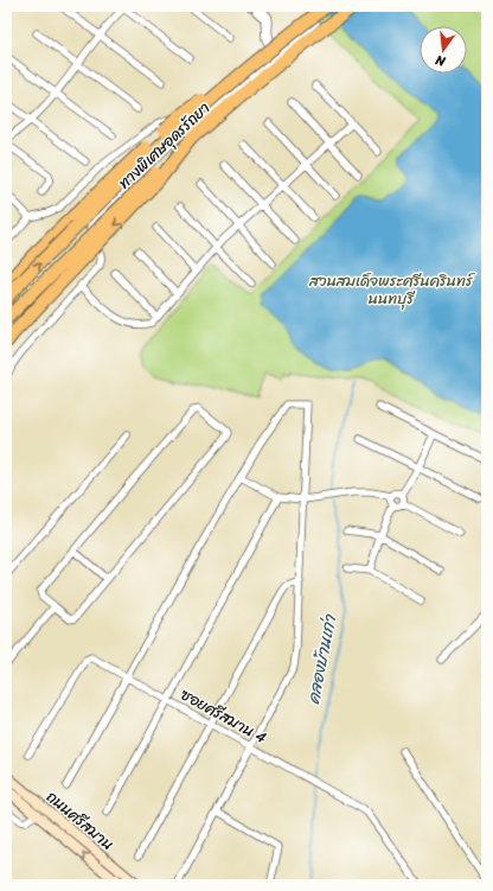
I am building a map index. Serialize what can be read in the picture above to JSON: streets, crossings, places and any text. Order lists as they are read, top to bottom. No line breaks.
{"streets":{"highway":["ทางพิเศษอุดรรัถยา"],"main road":["ถนนศรีสมาน"],"street":["ซอยศรีสมาน 4"]},"water":["คลองบ้านเก่า"],"parks":["สวนสมเด็จพระศรีนครินทร์ นนทบุรี"],"north":"bottom"}
